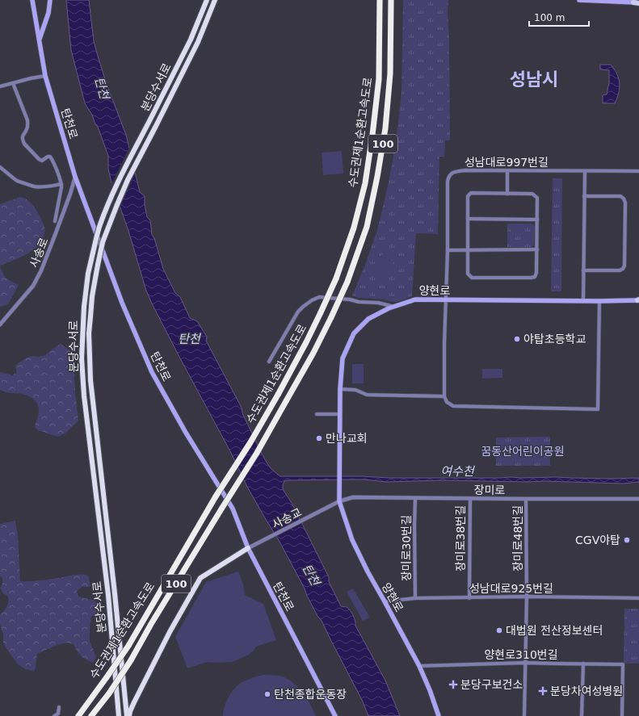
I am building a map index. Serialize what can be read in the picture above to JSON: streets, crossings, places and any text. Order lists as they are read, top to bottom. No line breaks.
{"streets":{"highway":["분당수서로","수도권제1순환고속도로","100"],"main road":["탄천로","양현로"],"street":["성남대로997번길","사송로","장미로","사송교","장미로38번길","장미로48번길","장미로30번길","성남대로925번길","양현로310번길"]},"crossings":[["탄천로","사송로"],["탄천로","사송교"],["성남대로997번길","양현로"],["양현로","장미로"],["양현로","사송교"],["양현로","성남대로925번길"],["양현로","양현로310번길"],["장미로","사송교"],["장미로","장미로38번길"],["장미로","장미로48번길"],["장미로","장미로30번길"],["장미로38번길","성남대로925번길"],["장미로48번길","성남대로925번길"],["장미로48번길","양현로310번길"],["장미로30번길","성남대로925번길"]],"districts":["성남시"],"water":["탄천","여수천"],"parks":["꿈동산어린이공원"],"places":{"other":["야탑초등학교","만나교회","CGV야탑","대법원 전산정보센터","탄천종합운동장"],"health":["분당구보건소","분당차여성병원"]},"scale_bar":"100 m"}
